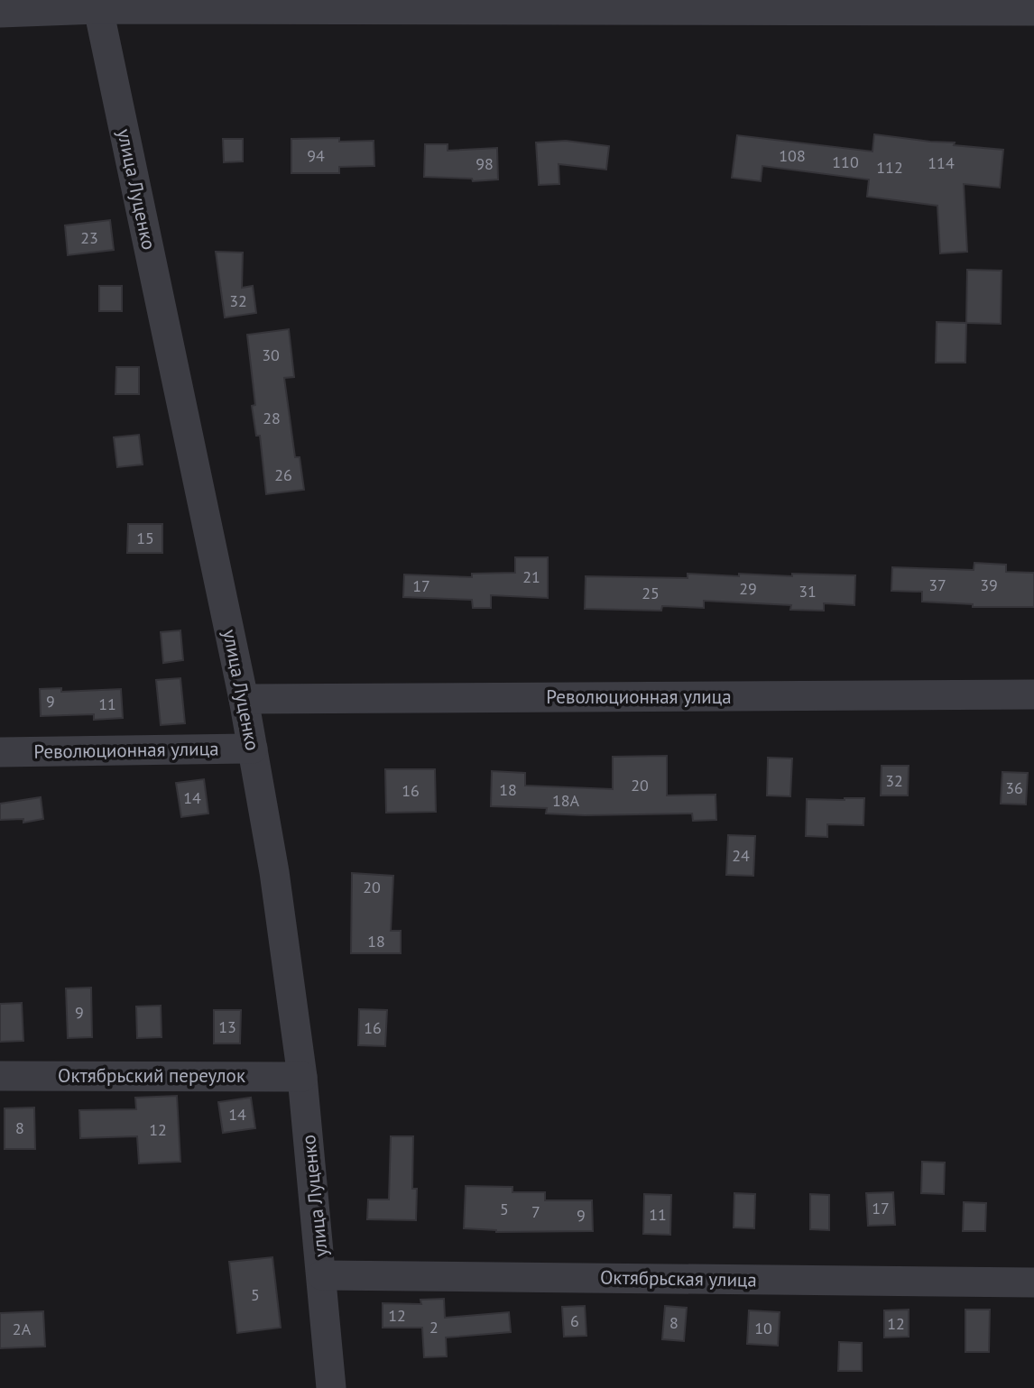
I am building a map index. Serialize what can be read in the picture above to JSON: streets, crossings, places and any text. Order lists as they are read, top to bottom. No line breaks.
{"streets":{"street":["улица Луценко","Революционная улица","Октябрьский переулок","Октябрьская улица"]},"crossings":[["улица Луценко","Революционная улица"],["улица Луценко","Октябрьский переулок"],["улица Луценко","Октябрьская улица"]],"house_numbers":["94","108","110","114","98","112","23","32","30","28","26","15","21","37","39","17","29","31","25","9","11","32","20","36","18","16","14","18А","24","20","18","9","13","16","14","8","12","17","5","7","11","9","5","12","6","8","12","2","10","2А"]}
